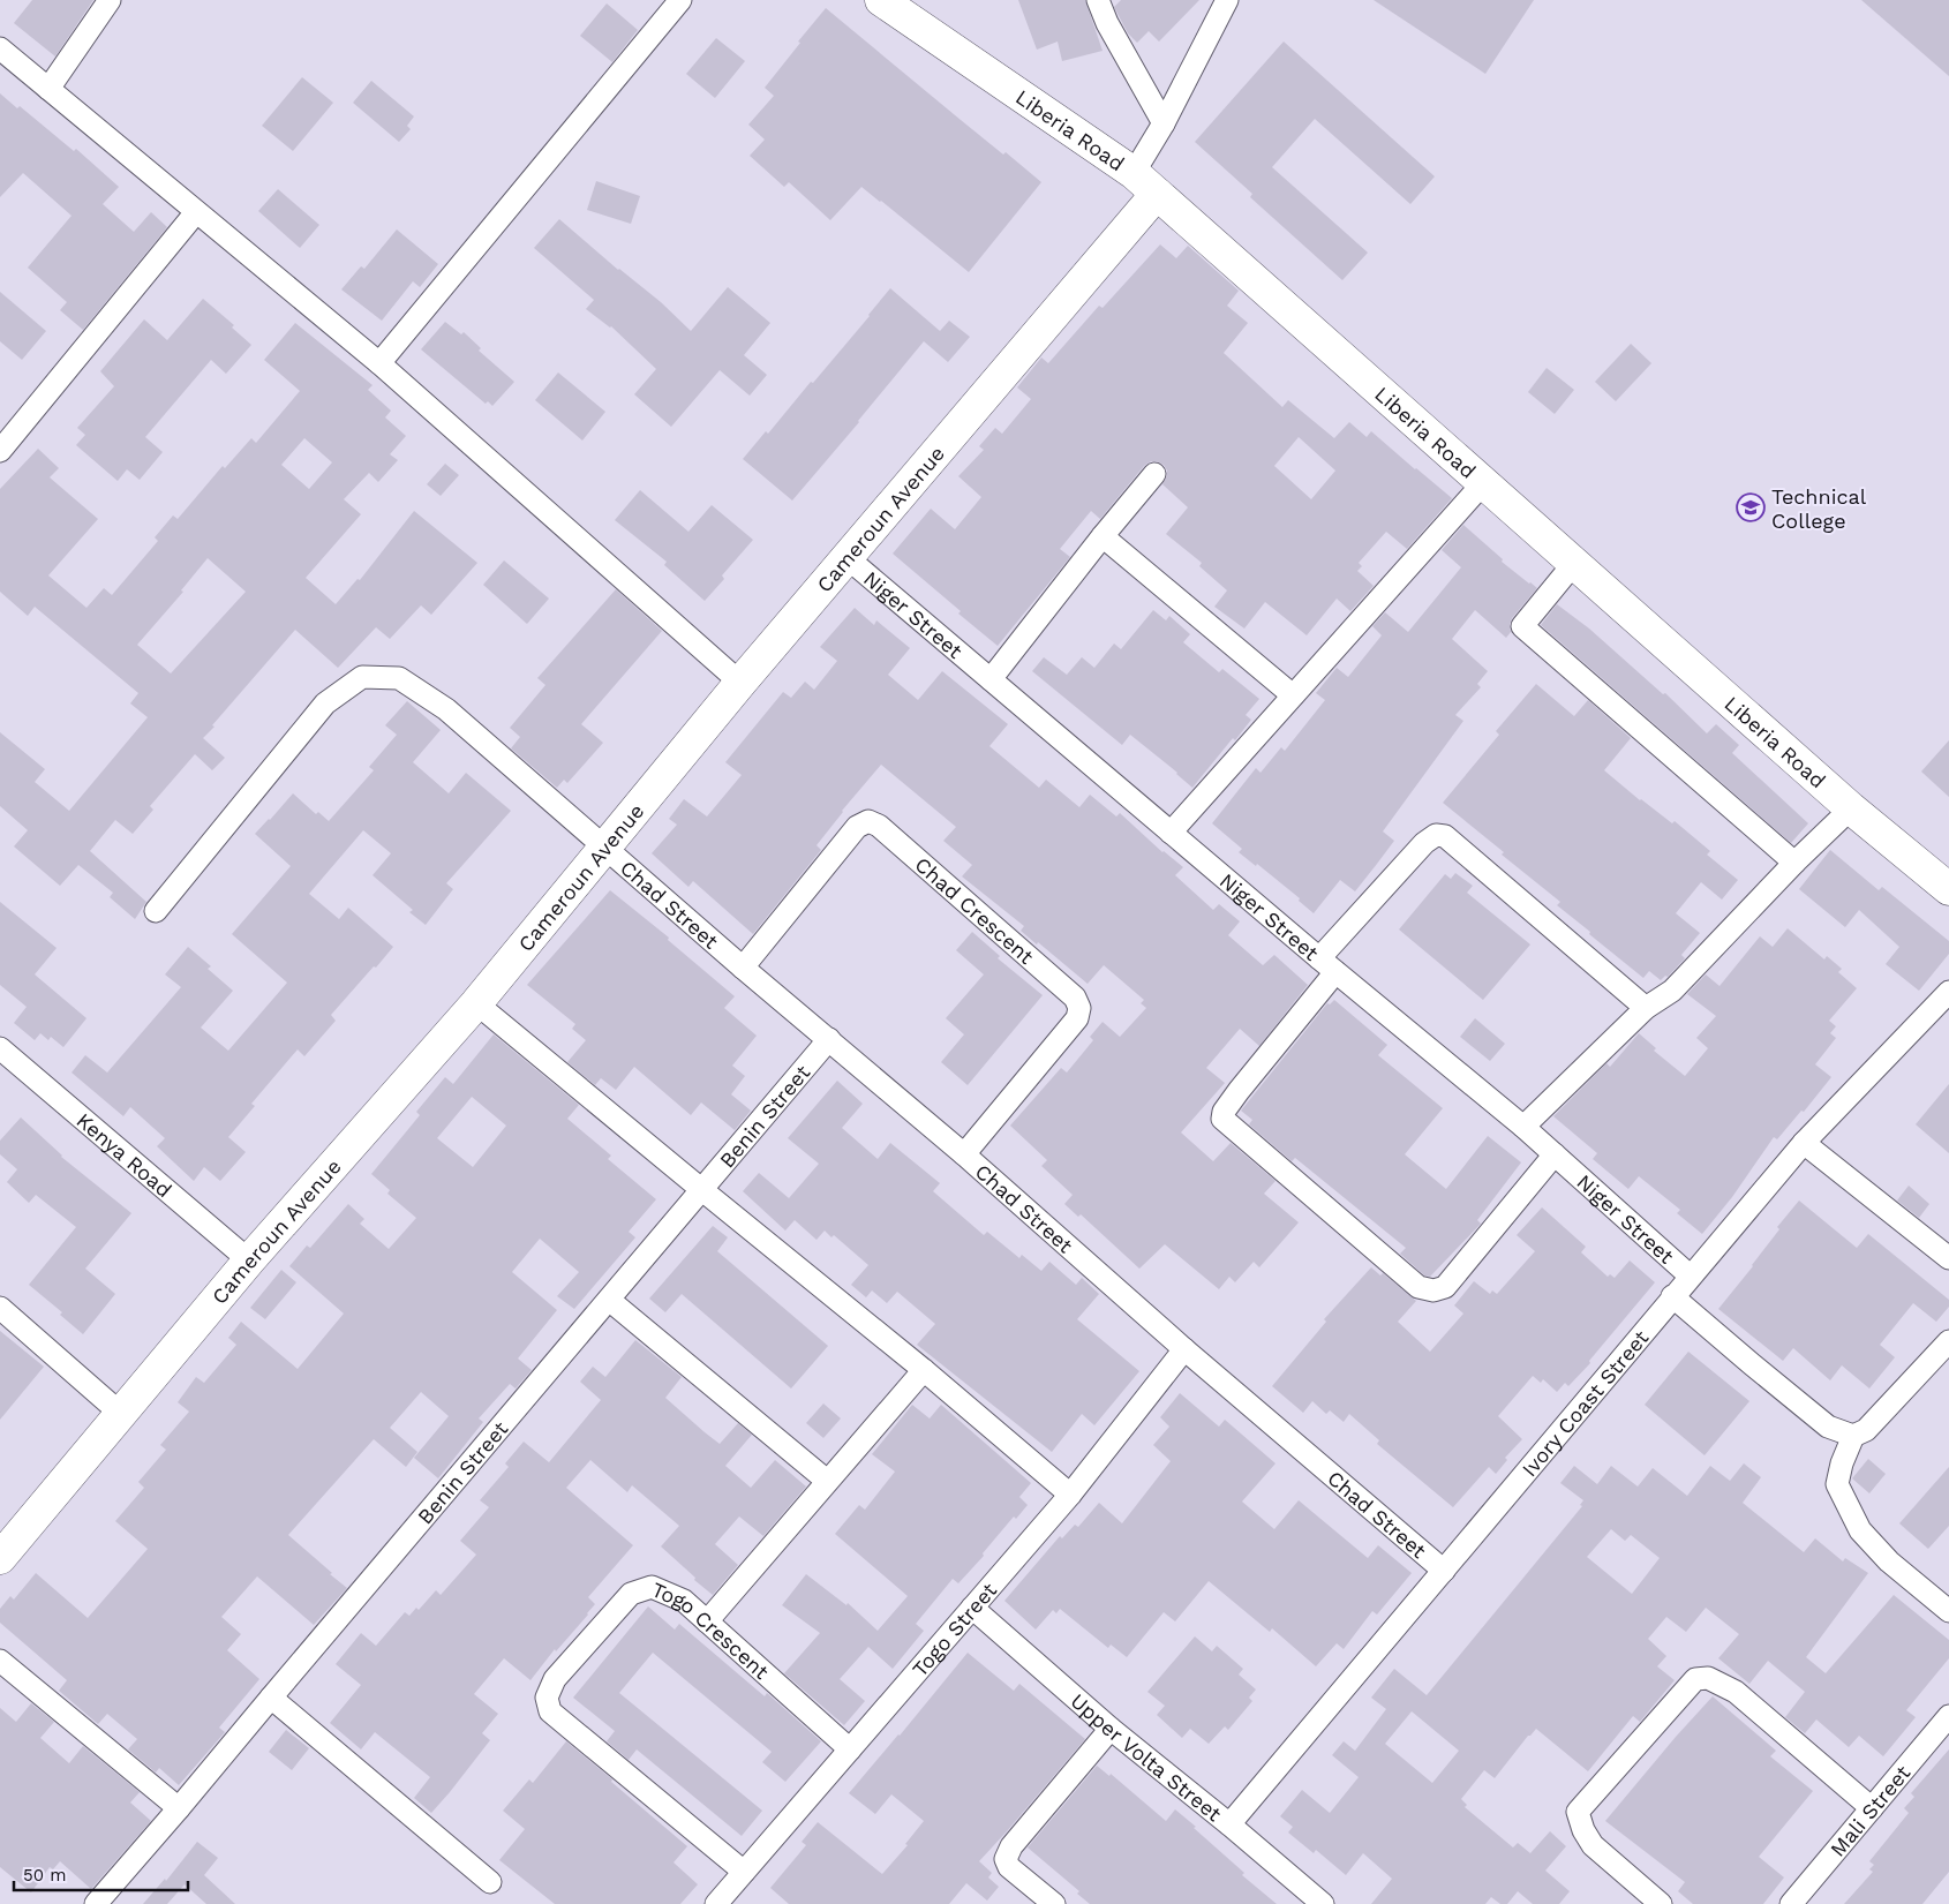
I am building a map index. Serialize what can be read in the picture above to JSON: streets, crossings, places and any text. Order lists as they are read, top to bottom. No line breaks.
{"streets":{"street":["Liberia Road","Cameroun Avenue","Niger Street","Chad Street","Chad Crescent","Benin Street","Kenya Road","Ivory Coast Street","Togo Street","Togo Crescent","Upper Volta Street","Mali Street"]},"crossings":[["Liberia Road","Cameroun Avenue"],["Cameroun Avenue","Niger Street"],["Cameroun Avenue","Chad Street"],["Cameroun Avenue","Kenya Road"],["Niger Street","Ivory Coast Street"],["Chad Street","Chad Crescent"],["Chad Street","Benin Street"],["Chad Street","Ivory Coast Street"],["Chad Street","Togo Street"],["Ivory Coast Street","Upper Volta Street"],["Togo Street","Togo Crescent"],["Togo Street","Upper Volta Street"]],"places":{"school or university":["Technical College"]},"scale_bar":"50 m"}
